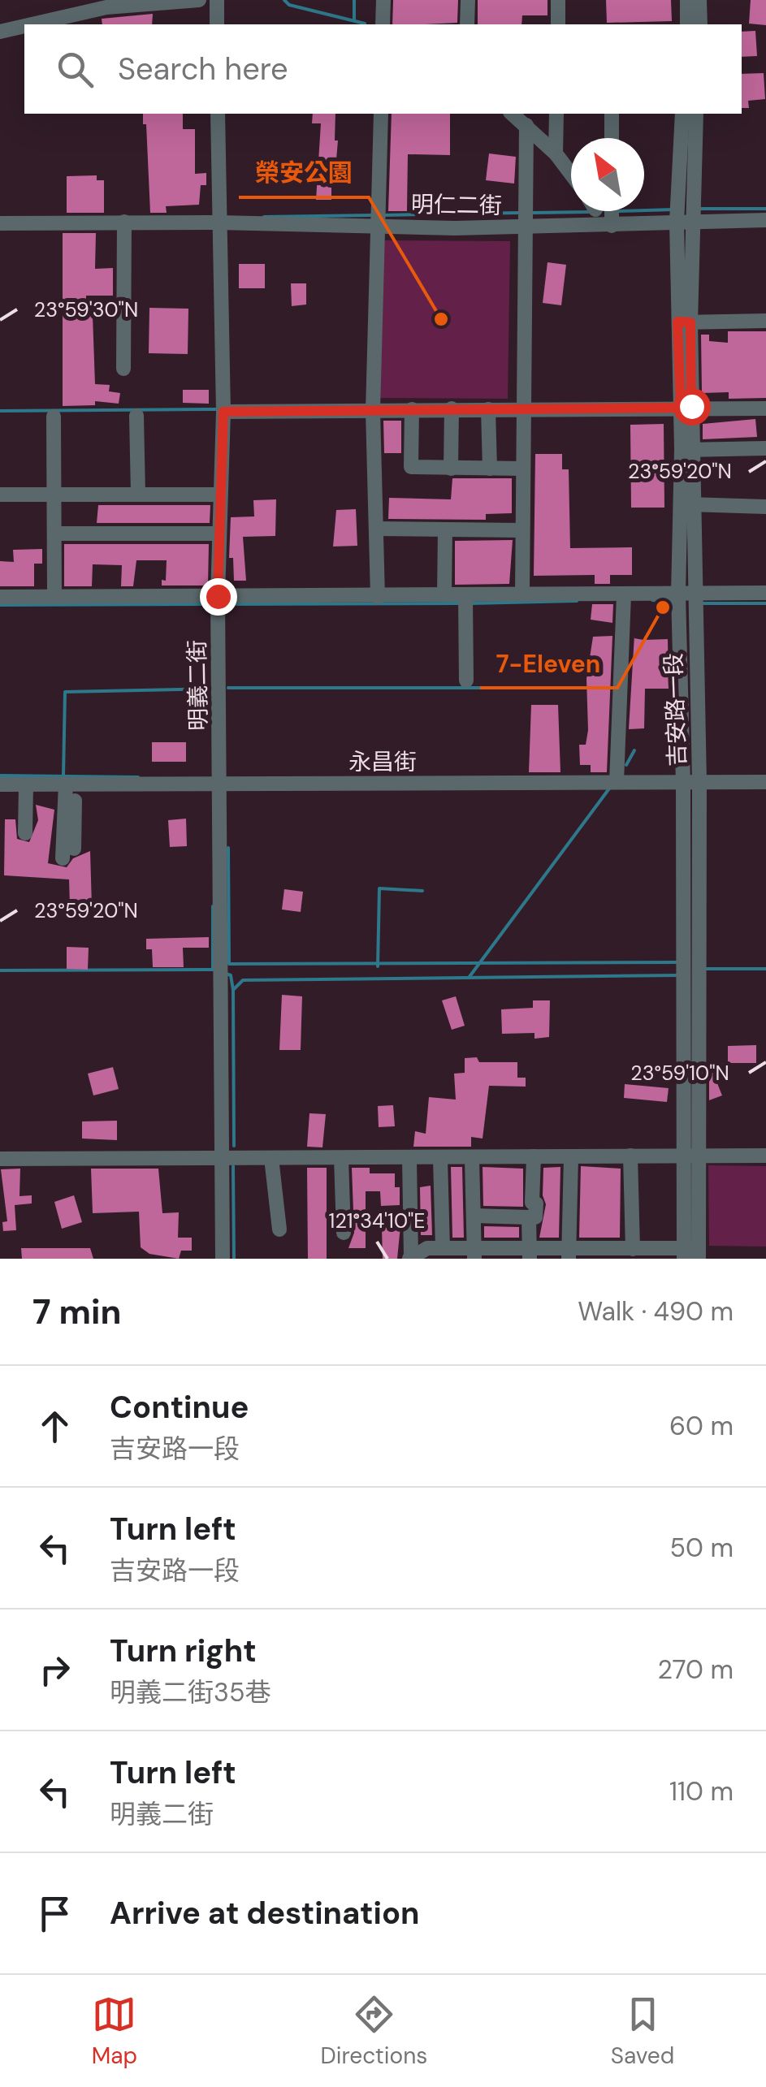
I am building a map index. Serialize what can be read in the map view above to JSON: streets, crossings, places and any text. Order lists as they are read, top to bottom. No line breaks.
{"streets":{"street":["明仁二街","明義二街","吉安路一段","永昌街"]},"crossings":[["明仁二街","明義二街"],["明仁二街","吉安路一段"],["明義二街","永昌街"],["吉安路一段","永昌街"]],"places":["榮安公園","7-Eleven"],"north":"top left","page":{"search":"Search here","heading":["7 min","Walk · 490 m"],"list":[["Continue","吉安路一段","60 m"],["Turn left","吉安路一段","50 m"],["Turn right","明義二街35巷","270 m"],["Turn left","明義二街","110 m"],"Arrive at destination"],"nav":["Map","Directions","Saved"]},"coordinates":["23°59'30\"N","23°59'20\"N","23°59'10\"N","121°34'10\"E"]}
